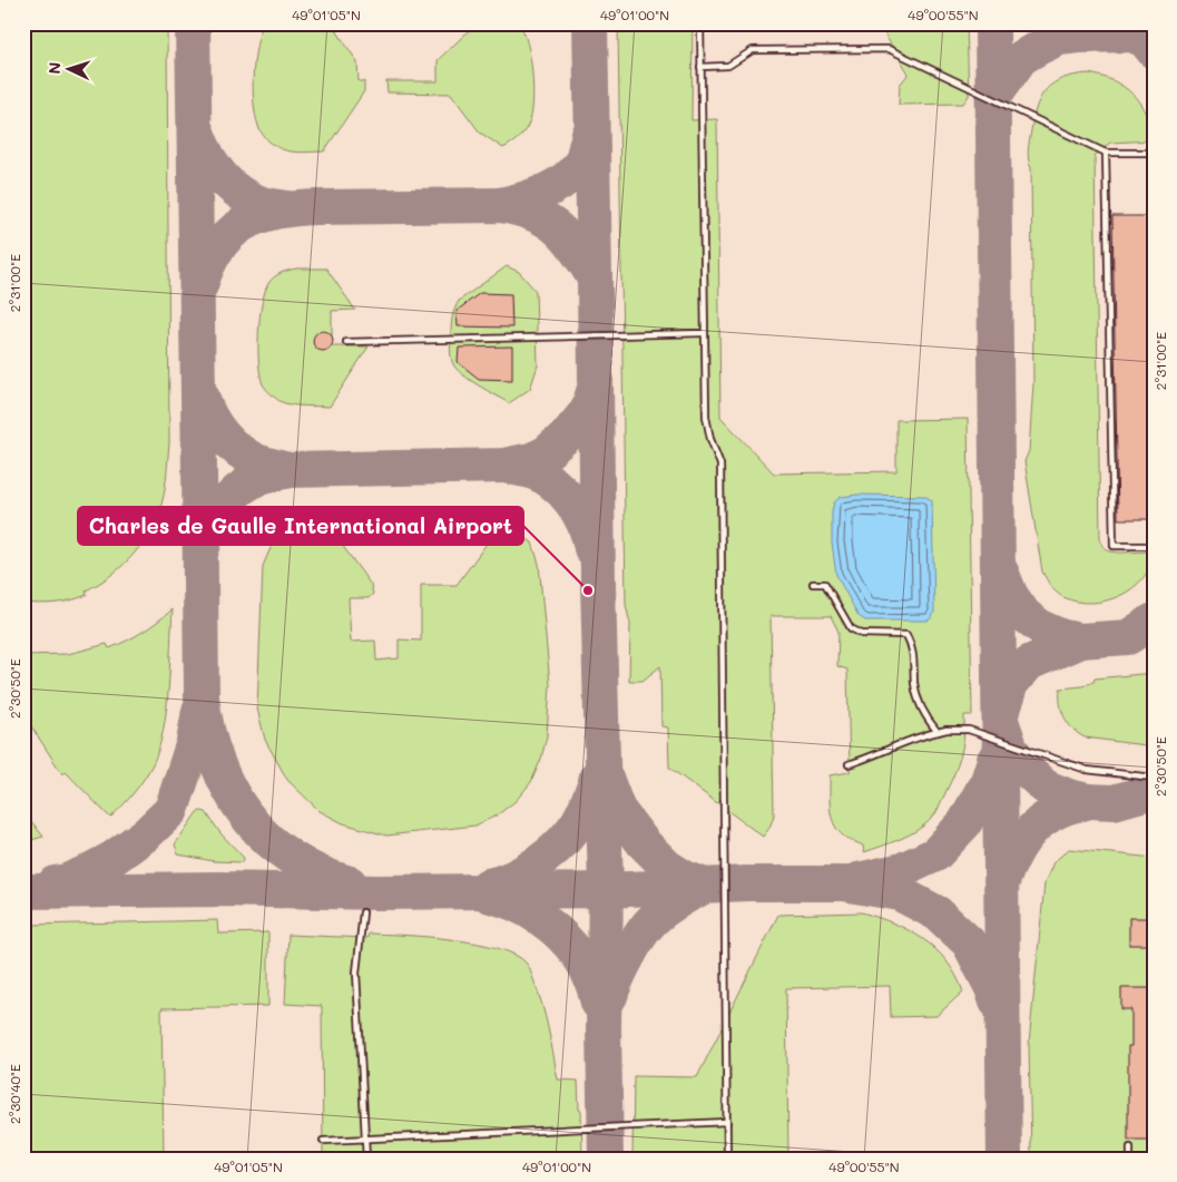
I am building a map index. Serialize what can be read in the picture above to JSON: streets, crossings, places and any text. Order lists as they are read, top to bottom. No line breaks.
{"places":["Charles de Gaulle International Airport"],"north":"left","coordinates":["49°01'05\"N","49°01'00\"N","49°00'55\"N","2°31'00\"E","2°30'50\"E","2°30'40\"E"]}
